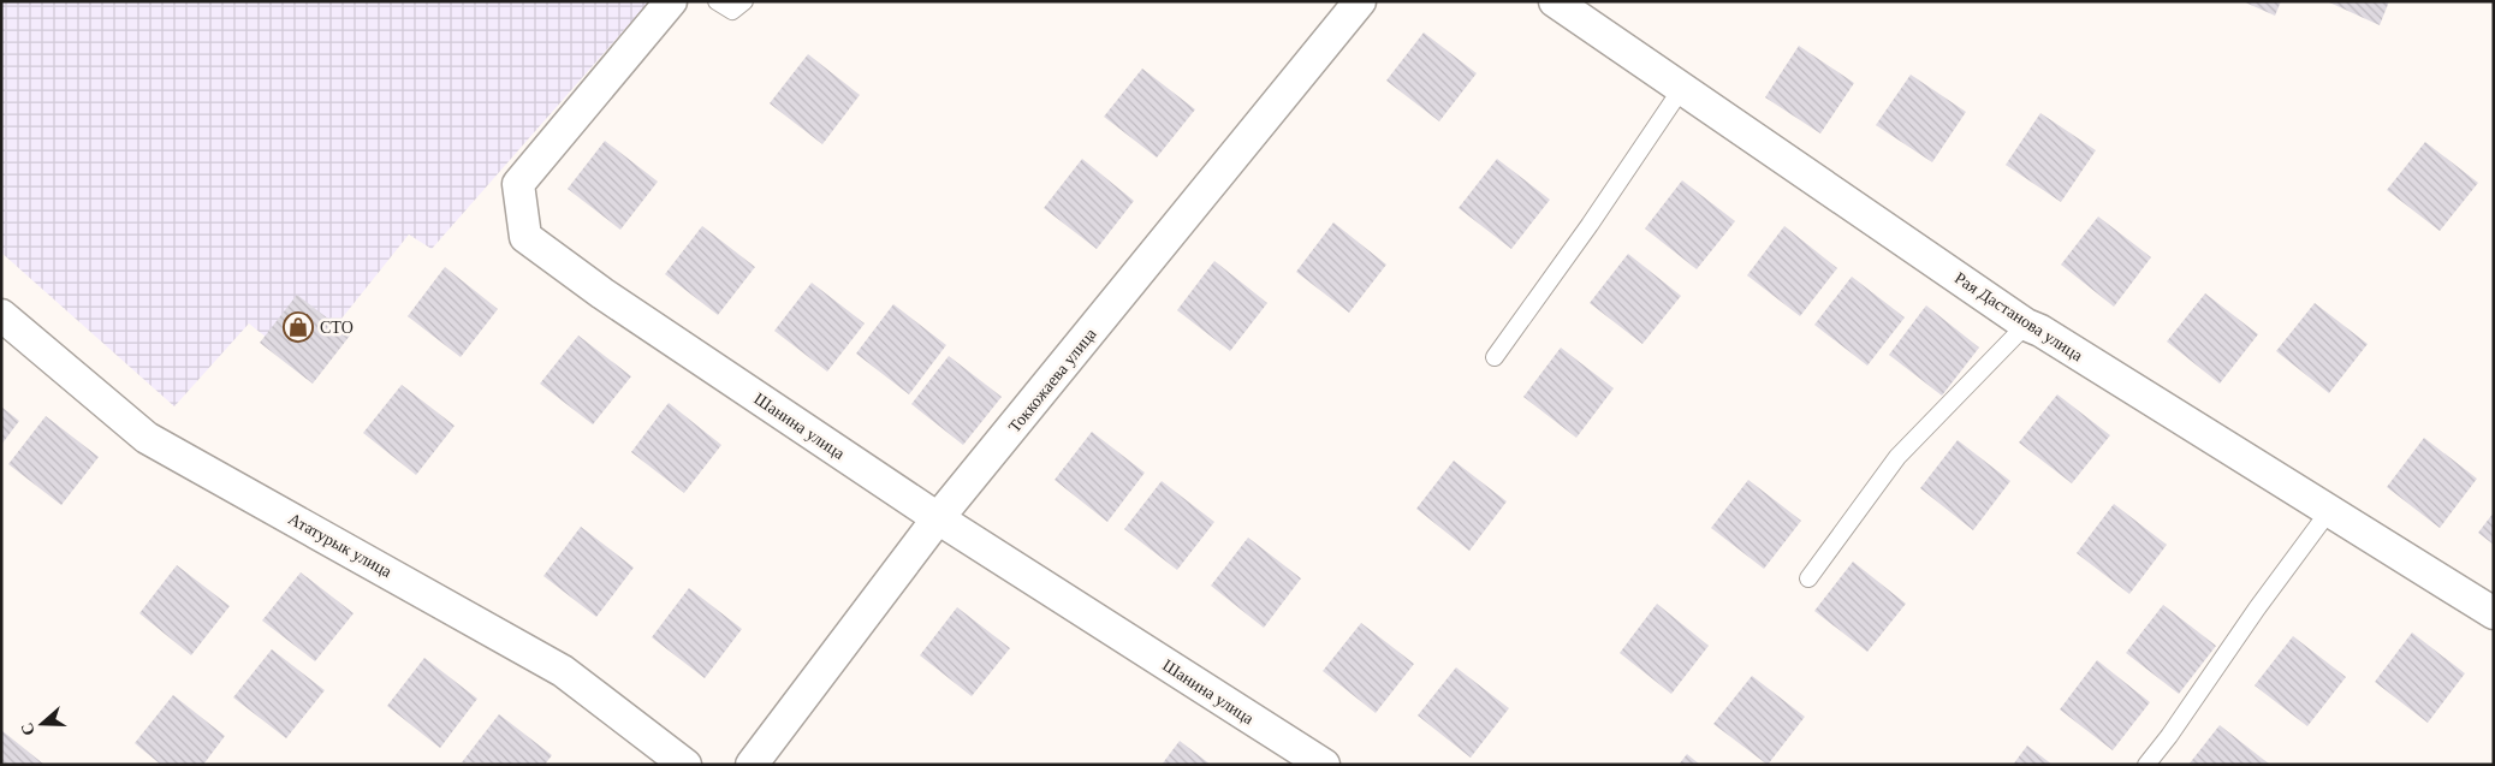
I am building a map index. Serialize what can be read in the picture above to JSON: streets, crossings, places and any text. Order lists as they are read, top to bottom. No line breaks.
{"streets":{"street":["Рая Дастанова улица","Токкожаева улица","Шанина улица","Ататурык улица"]},"crossings":[["Токкожаева улица","Шанина улица"]],"places":{"shop":["СТО"]},"north":"left"}
